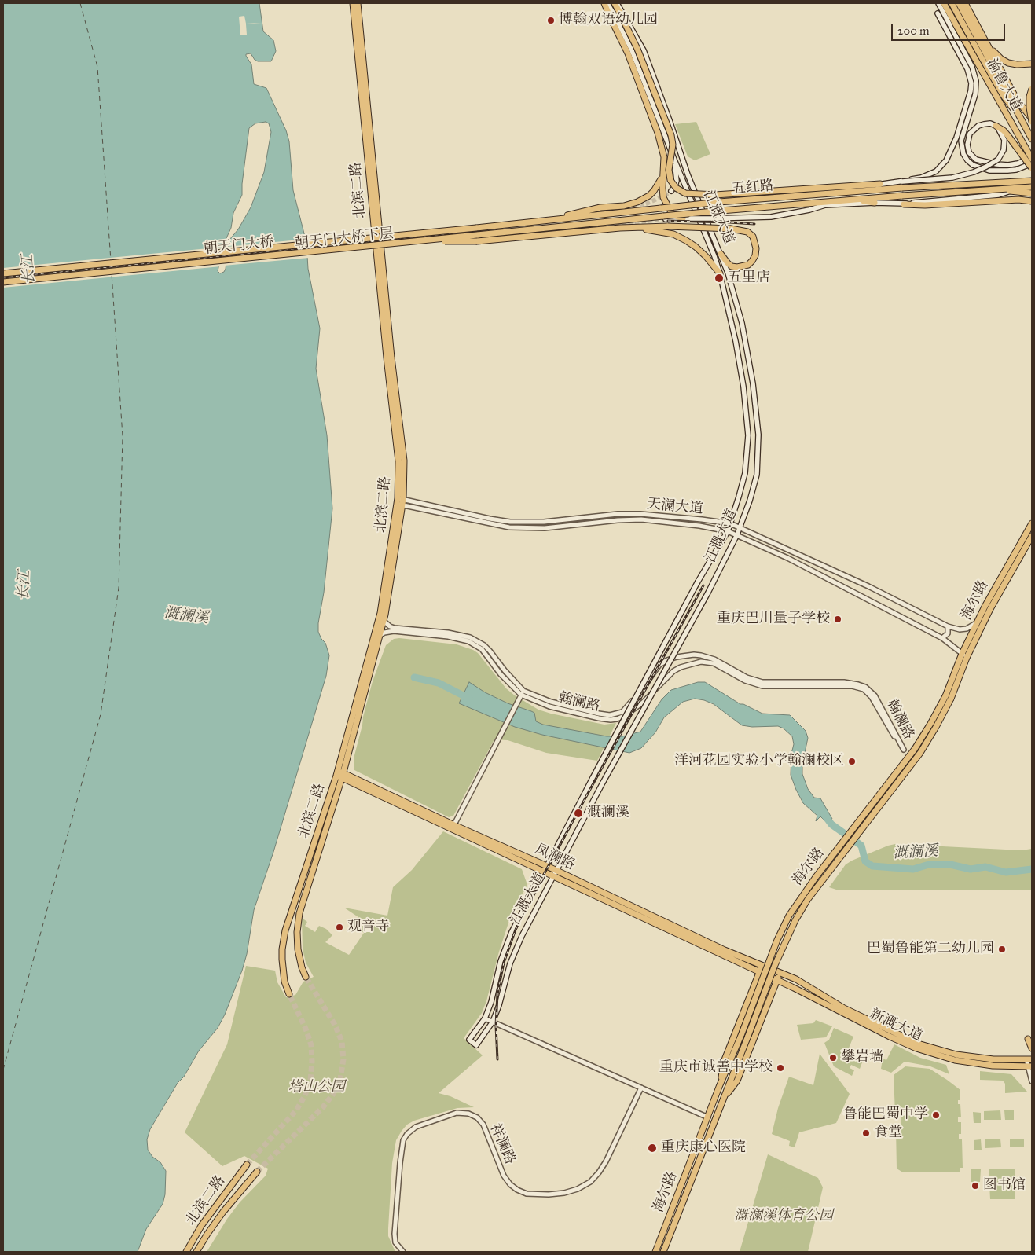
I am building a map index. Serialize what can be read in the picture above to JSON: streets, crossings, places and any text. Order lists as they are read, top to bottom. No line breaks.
{"streets":{"main road":["渝鲁大道","五红路","北滨二路","江溉大道","朝天门大桥下层","朝天门大桥","海尔路","凤澜路","新溉大道"],"street":["天澜大道","翰澜路","祥澜路"]},"crossings":[["五红路","朝天门大桥下层"],["五红路","朝天门大桥"],["北滨二路","天澜大道"],["北滨二路","翰澜路"],["北滨二路","凤澜路"],["江溉大道","天澜大道"],["江溉大道","凤澜路"],["朝天门大桥下层","朝天门大桥"],["天澜大道","海尔路"],["凤澜路","新溉大道"]],"water":["长江","溉澜溪"],"parks":["塔山公园","溉澜溪体育公园"],"places":["博翰双语幼儿园","五里店","重庆巴川量子学校","洋河花园实验小学翰澜校区","溉澜溪","观音寺","巴蜀鲁能第二幼儿园","攀岩墙","重庆市诚善中学校","鲁能巴蜀中学","食堂","重庆康心医院","图书馆"],"scale_bar":"200 m"}
